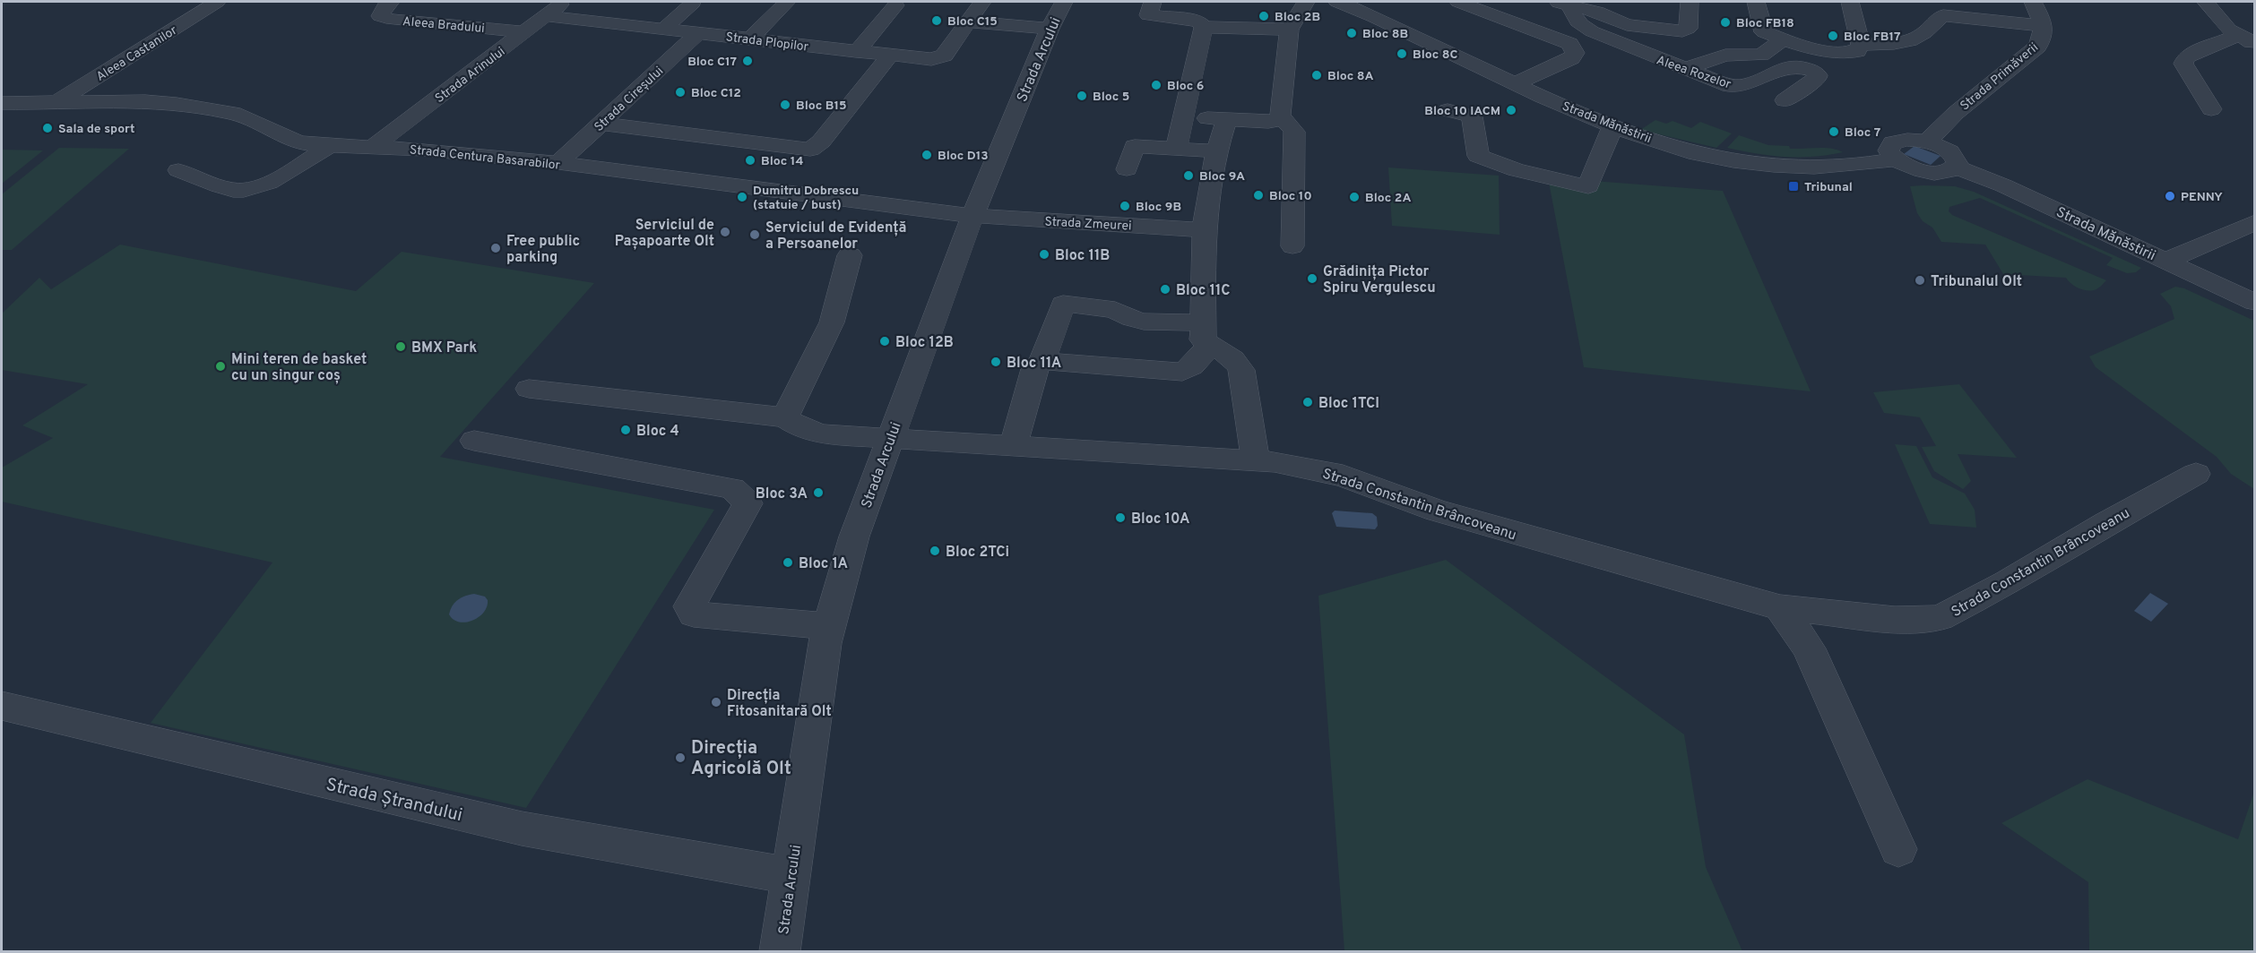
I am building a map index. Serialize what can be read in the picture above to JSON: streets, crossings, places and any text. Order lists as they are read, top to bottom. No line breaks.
{"streets":{"street":["Aleea Bradului","Strada Plopilor","Aleea Castanilor","Strada Arcului","Aleea Rozelor","Strada Arinului","Strada Primăverii","Strada Cireșului","Strada Mănăstirii","Strada Centura Basarabilor","Strada Zmeurei","Strada Constantin Brâncoveanu","Strada Ștrandului"]},"crossings":[["Aleea Bradului","Strada Arinului"],["Strada Plopilor","Strada Arinului"],["Strada Plopilor","Strada Cireșului"],["Aleea Castanilor","Strada Centura Basarabilor"],["Strada Arcului","Strada Centura Basarabilor"],["Strada Arcului","Strada Zmeurei"],["Strada Arcului","Strada Constantin Brâncoveanu"],["Strada Arcului","Strada Ștrandului"],["Strada Arinului","Strada Centura Basarabilor"],["Strada Cireșului","Strada Centura Basarabilor"],["Strada Centura Basarabilor","Strada Zmeurei"]],"places":{"other":["Bloc 2B","Bloc C15","Bloc FB18","Bloc 8B","Bloc FB17","Bloc 8C","Bloc C17","Bloc 8A","Bloc 6","Bloc C12","Bloc 5","Bloc B15","Bloc 10 IACM","Sala de sport","Bloc 7","Bloc D13","Bloc 14","Bloc 9A","Bloc 10","PENNY","Dumitru Dobrescu (statuie / bust)","Bloc 2A","Bloc 9B","Serviciul de Pașapoarte Olt","Serviciul de Evidență a Persoanelor","Free public parking","Bloc 11B","Grădinița Pictor Spiru Vergulescu","Tribunalul Olt","Bloc 11C","Bloc 12B","BMX Park","Bloc 11A","Mini teren de basket cu un singur coș","Bloc 1TCI","Bloc 4","Bloc 3A","Bloc 10A","Bloc 2TCi","Bloc 1A","Direcția Fitosanitară Olt","Direcția Agricolă Olt"],"transit":["Tribunal"]}}
